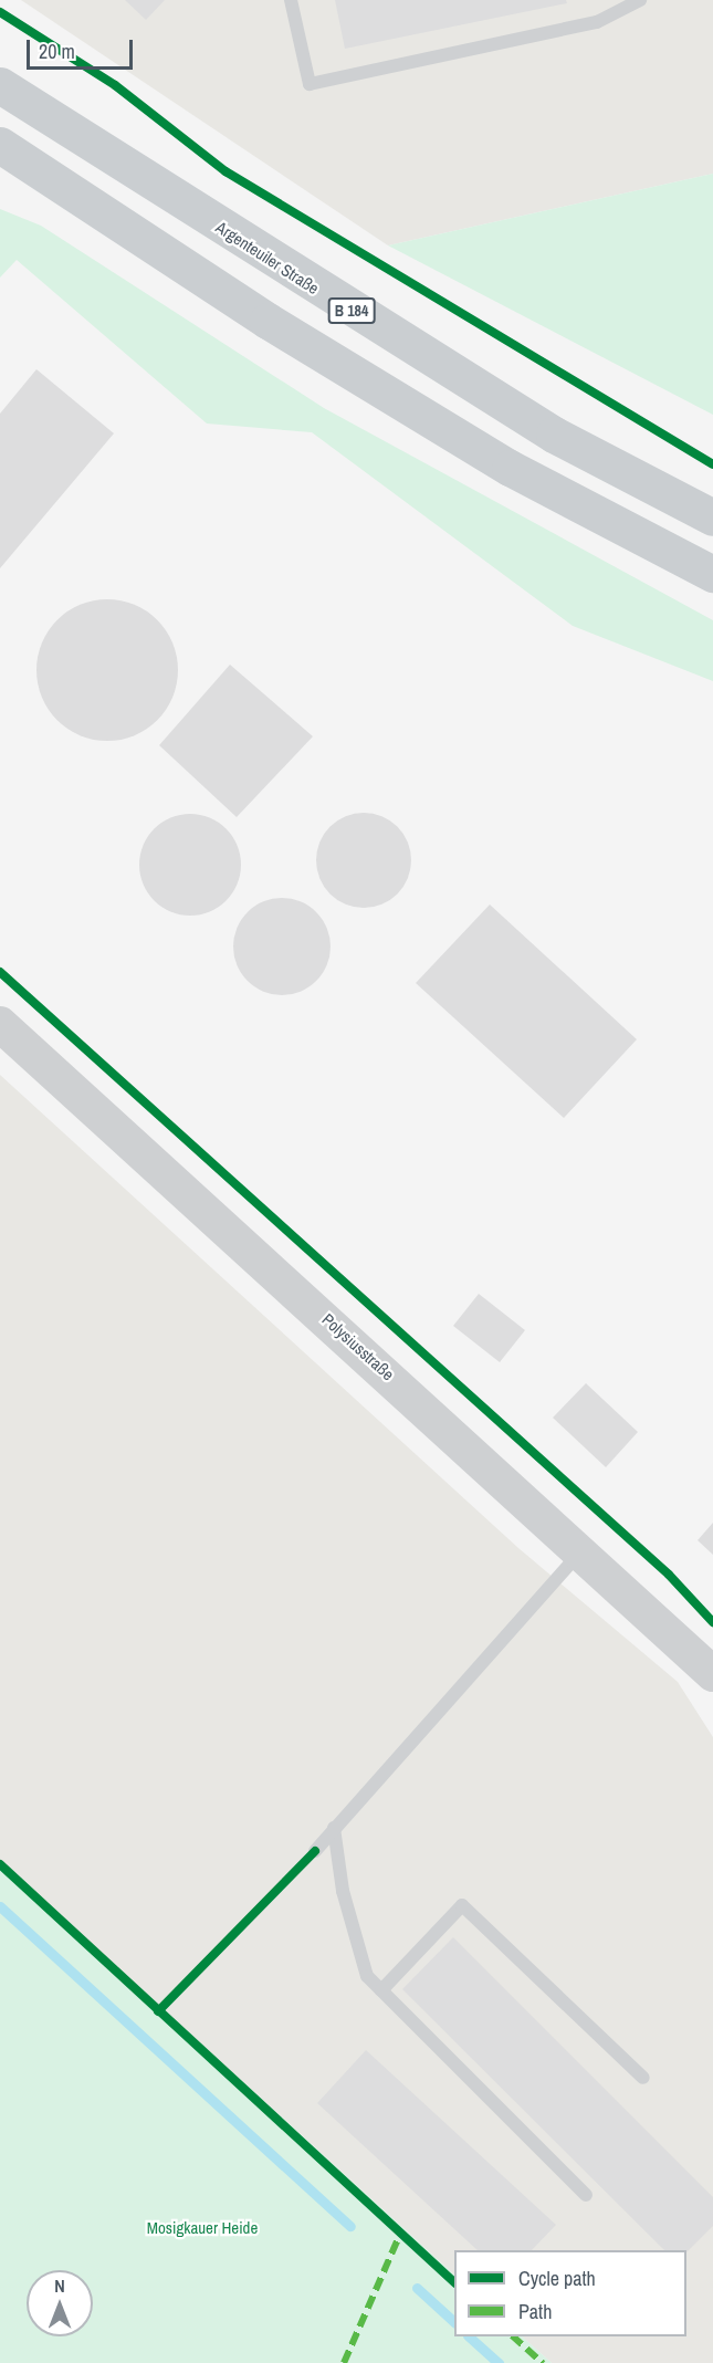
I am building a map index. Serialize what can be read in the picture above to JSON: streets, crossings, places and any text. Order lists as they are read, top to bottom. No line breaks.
{"streets":{"main road":["Argenteuiler Straße","B 184"],"street":["Polysiusstraße"]},"parks":["Mosigkauer Heide"],"legend":["Cycle path","Path"],"scale_bar":"20 m","north":"top"}
